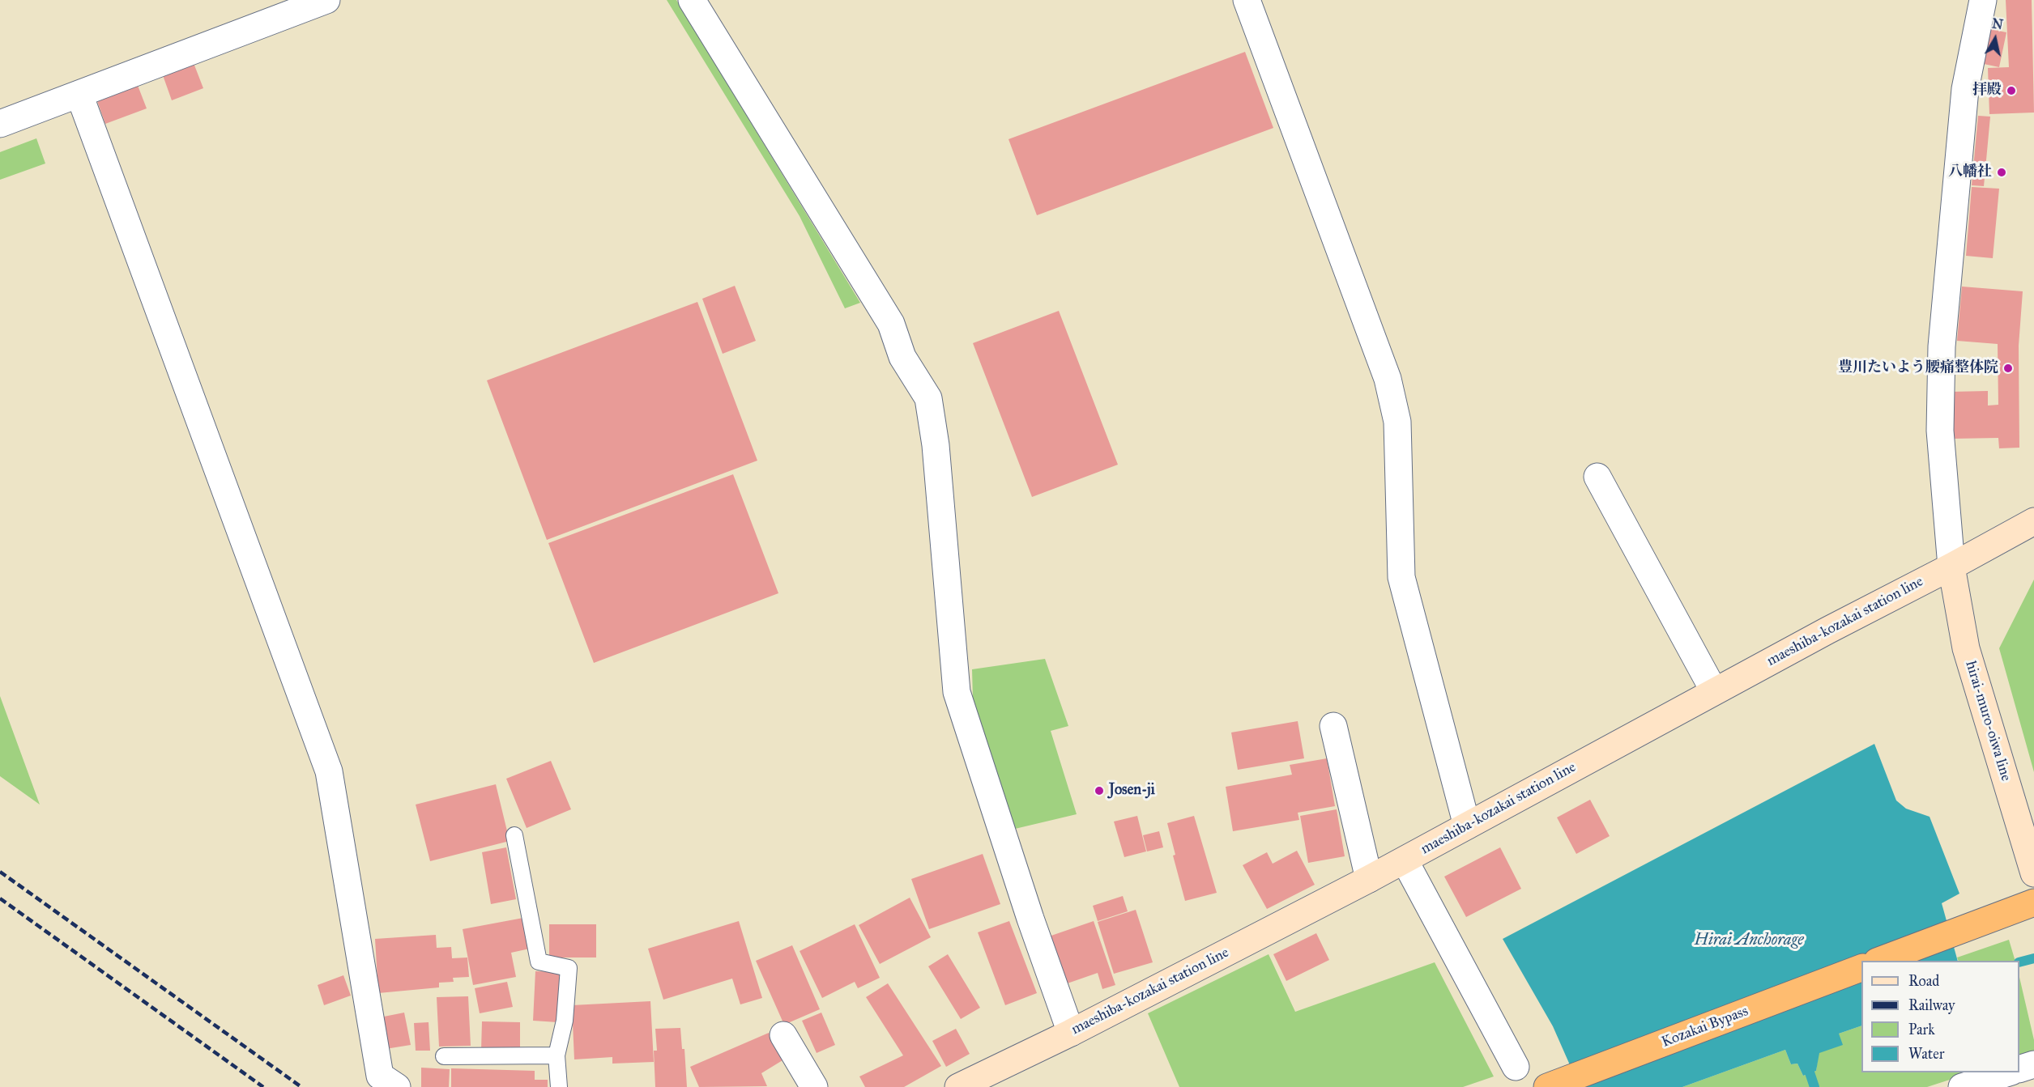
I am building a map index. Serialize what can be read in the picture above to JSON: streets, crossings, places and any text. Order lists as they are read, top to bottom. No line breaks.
{"streets":{"highway":["Kozakai Bypass"],"main road":["maeshiba-kozakai station line","hirai-muro-oiwa line"]},"crossings":[["maeshiba-kozakai station line","hirai-muro-oiwa line"]],"water":["Hirai Anchorage"],"places":["拝殿","八幡社","豊川たいよう腰痛整体院","Josen-ji"],"legend":["Road","Railway","Park","Water"],"north":"top"}
